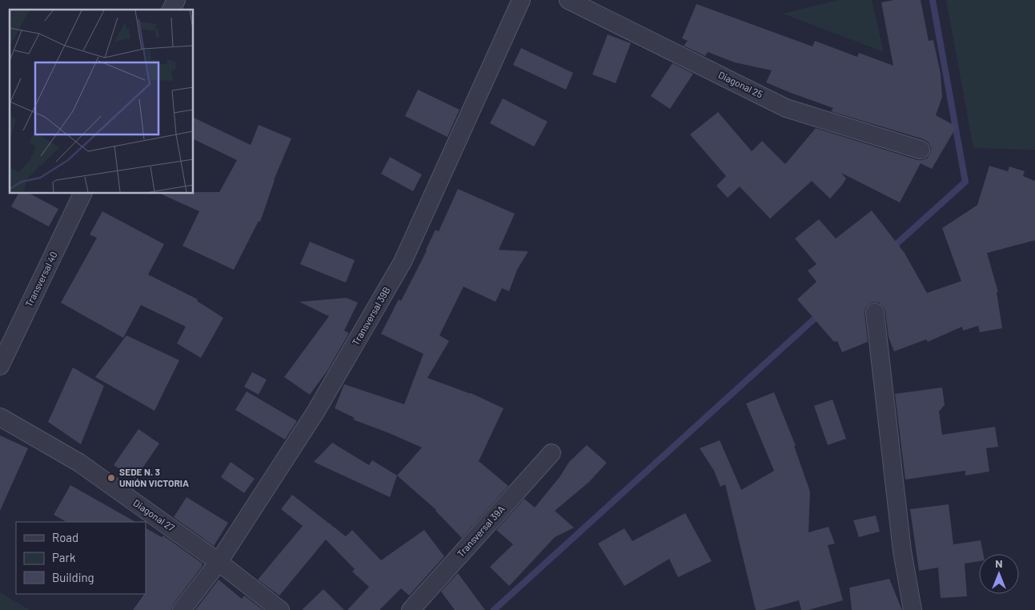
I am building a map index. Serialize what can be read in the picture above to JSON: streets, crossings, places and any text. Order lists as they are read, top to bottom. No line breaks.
{"streets":{"street":["Diagonal 25","Transversal 40","Transversal 39B","Diagonal 27","Transversal 39A"]},"crossings":[["Transversal 39B","Diagonal 27"]],"places":["SEDE N. 3 UNIÓN VICTORIA"],"legend":["Road","Park","Building"],"north":"top"}
